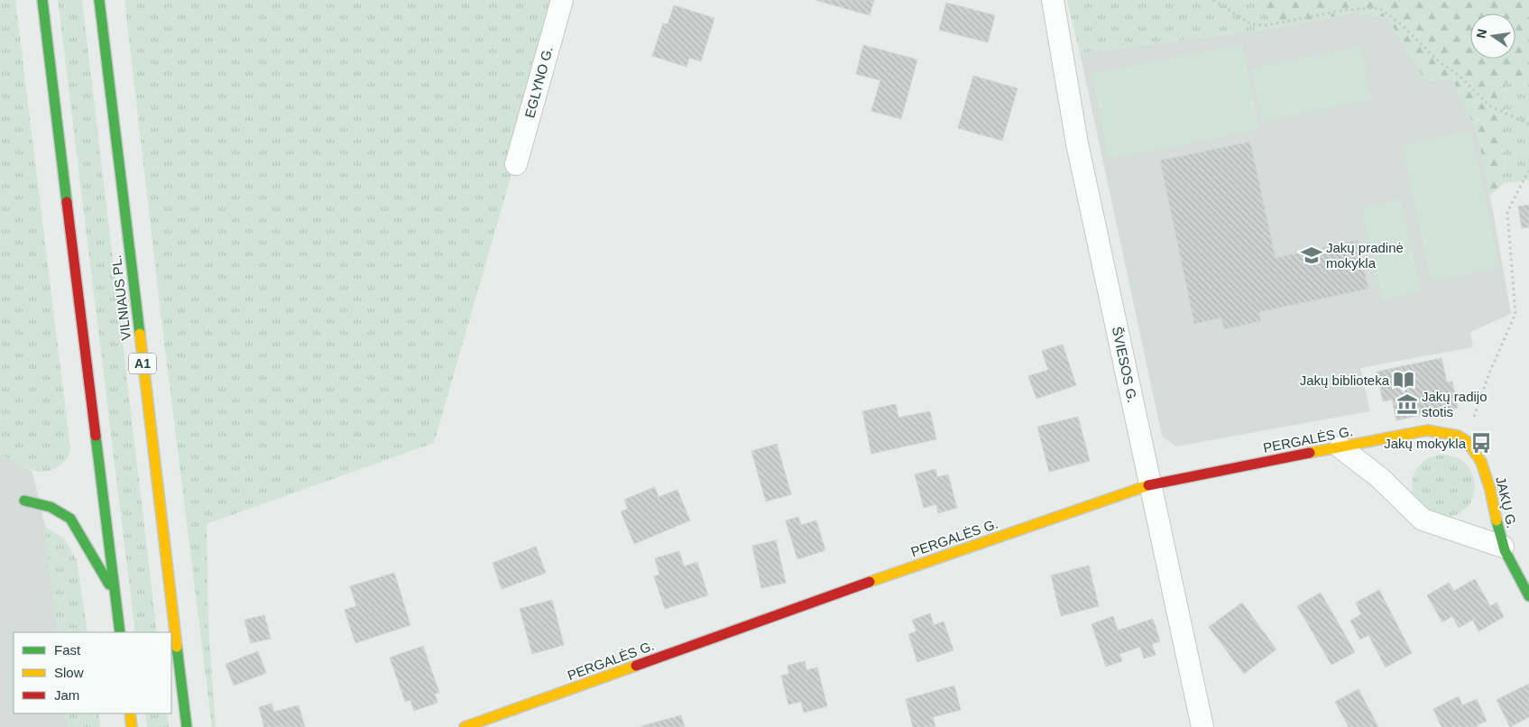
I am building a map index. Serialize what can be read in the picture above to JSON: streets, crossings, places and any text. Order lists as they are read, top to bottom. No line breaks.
{"streets":{"main road":["VILNIAUS PL.","A1","PERGALĖS G.","JAKŲ G."],"street":["EGLYNO G.","ŠVIESOS G."]},"crossings":[["ŠVIESOS G.","PERGALĖS G."],["PERGALĖS G.","JAKŲ G."]],"places":{"school or university":["Jakų pradinė mokykla"],"library":["Jakų biblioteka"],"museum":["Jakų radijo stotis"],"bus stop":["Jakų mokykla"]},"legend":["Fast","Slow","Jam"],"north":"left"}
